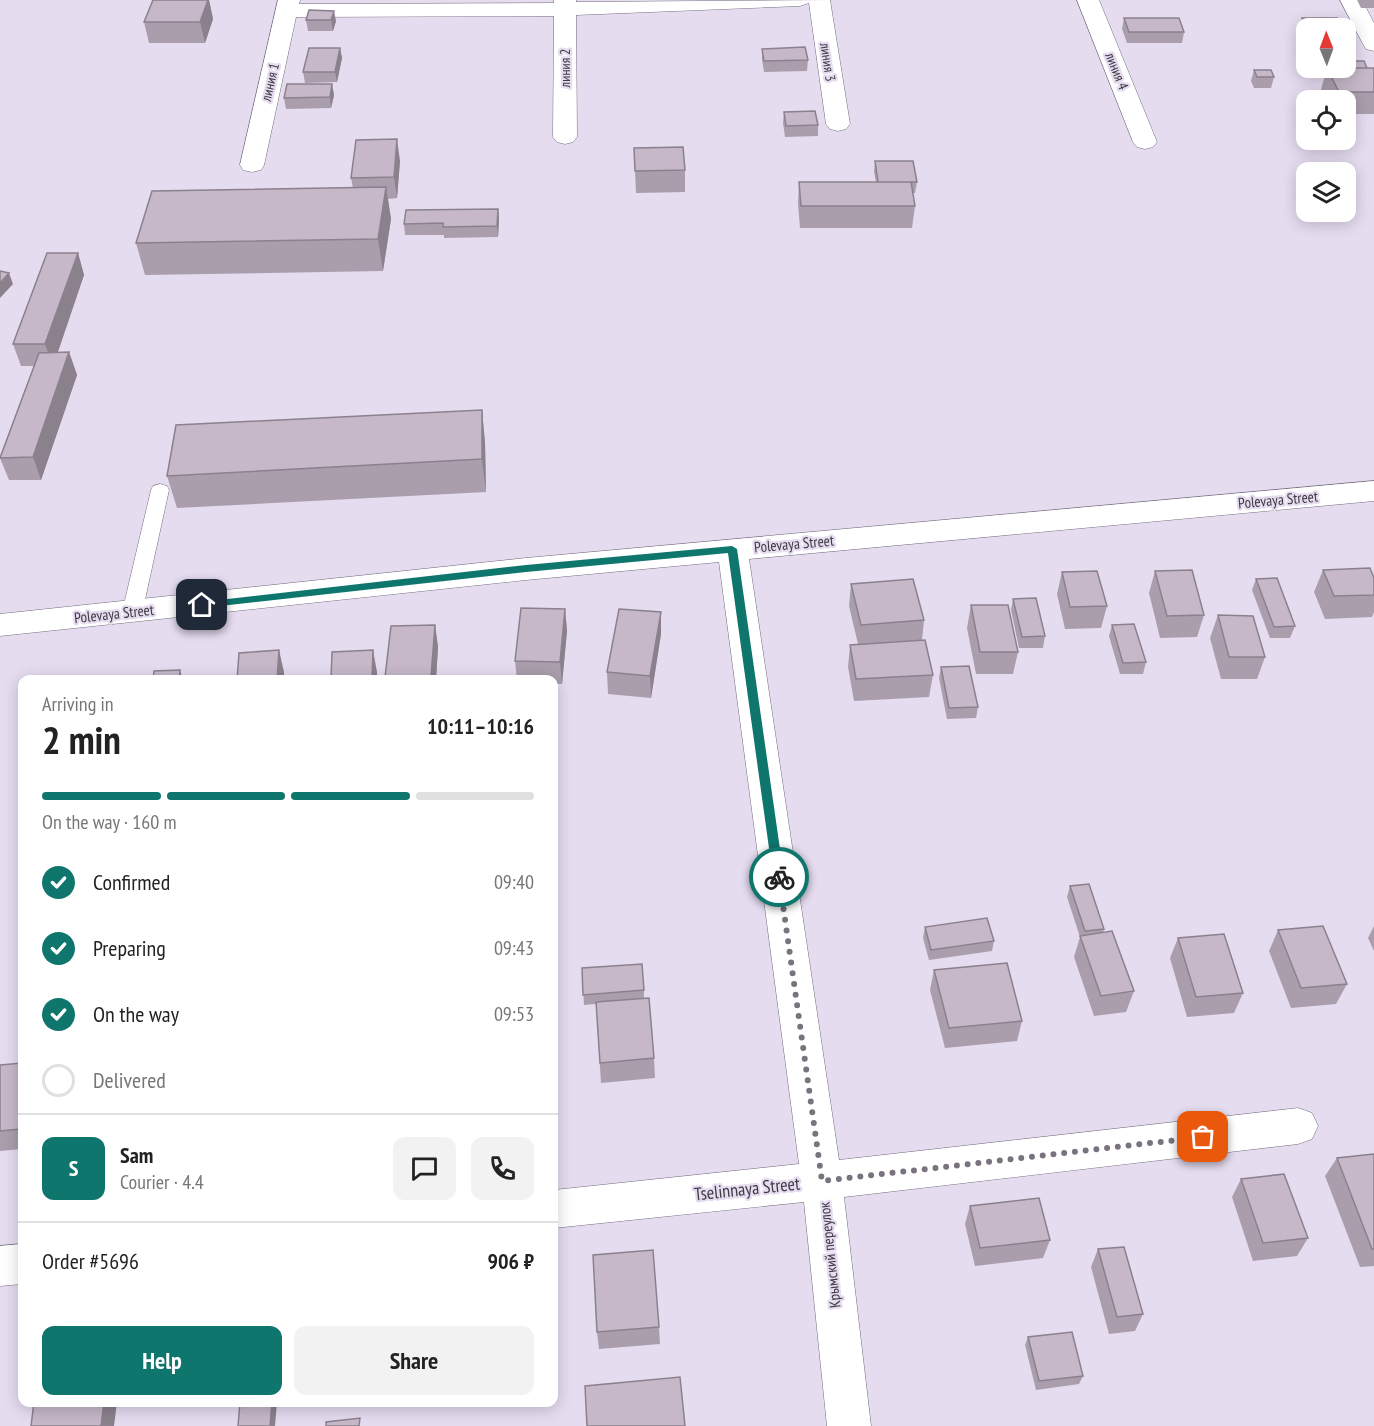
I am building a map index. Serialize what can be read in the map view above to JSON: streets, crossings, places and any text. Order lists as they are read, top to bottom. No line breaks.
{"streets":{"street":["линия 3","линия 2","линия 4","линия 1","Polevaya Street","Tselinnaya Street","Крымский переулок"]},"crossings":[["Polevaya Street","Крымский переулок"],["Tselinnaya Street","Крымский переулок"]],"north":"top","page":{"heading":["2 min","Arriving in","10:11–10:16"],"panel":["Sam","Courier · 4.4","Order #5696","906 ₽"],"bar":"On the way · 160 m","list":[["Confirmed","09:40"],["Preparing","09:43"],["On the way","09:53"],"Delivered"],"round":"S","buttons":["Help","Share"]}}
